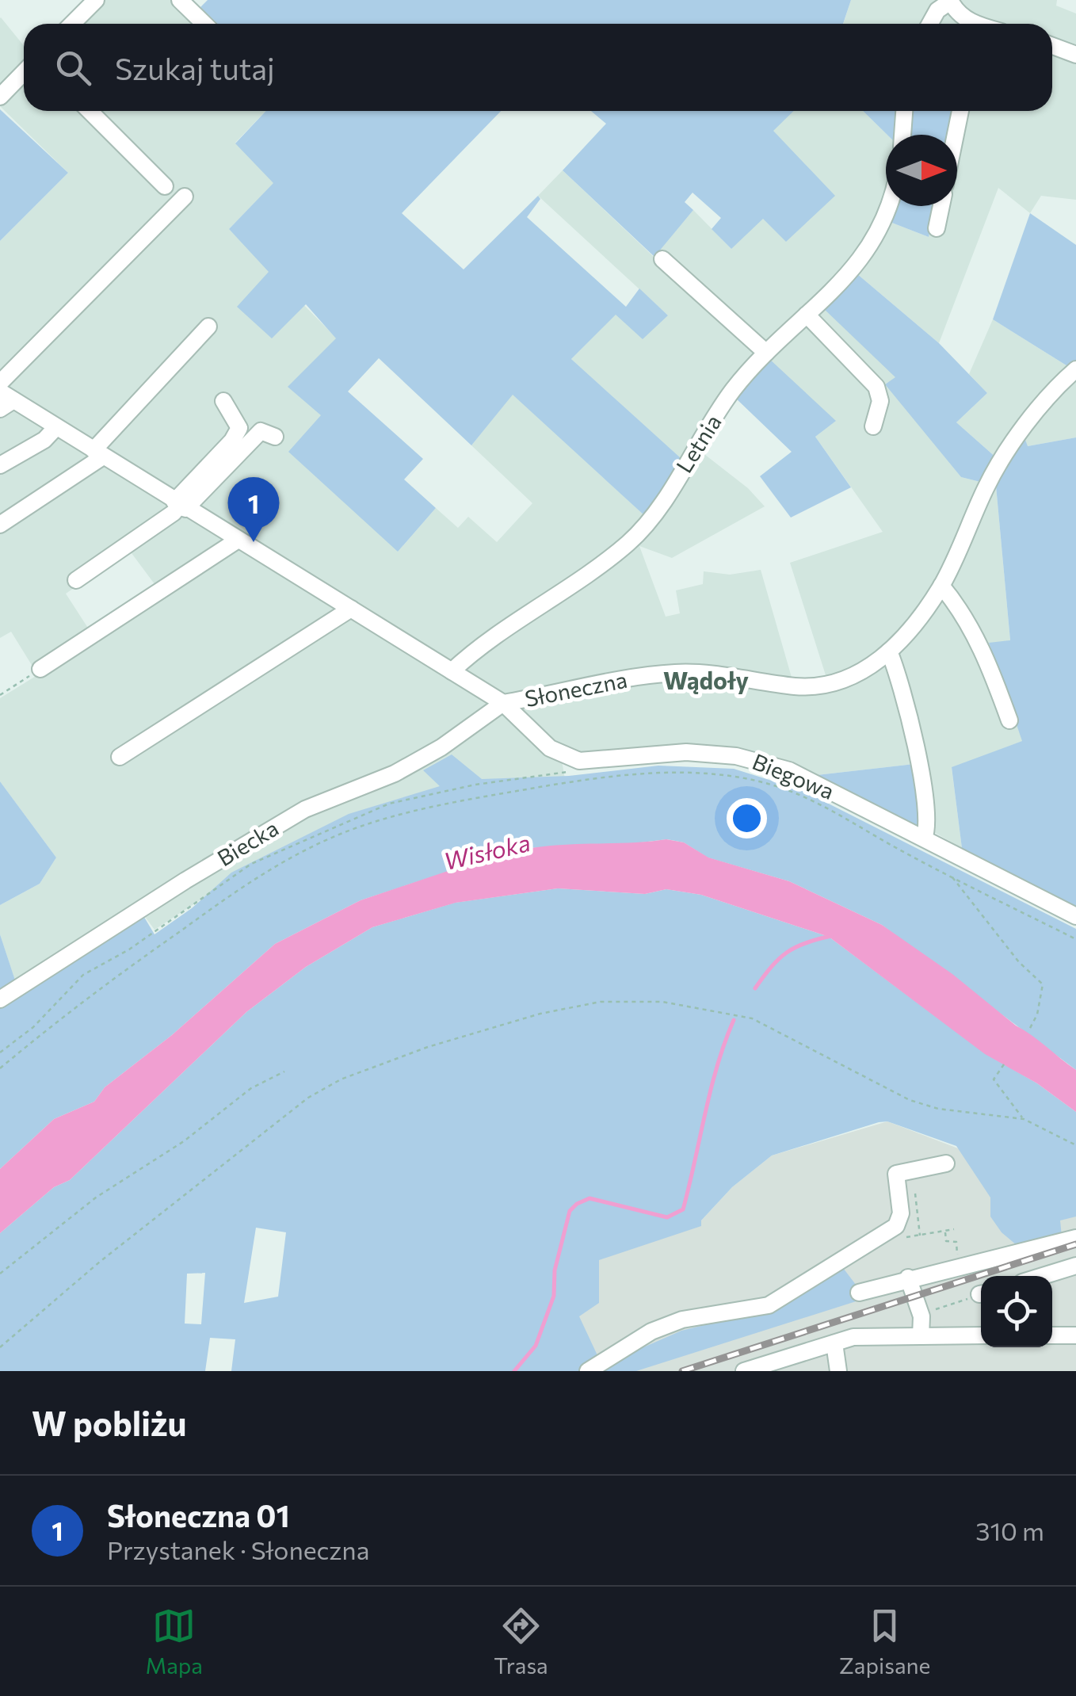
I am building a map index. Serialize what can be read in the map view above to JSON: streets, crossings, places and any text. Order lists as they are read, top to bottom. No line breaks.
{"streets":{"street":["Letnia","Słoneczna","Biegowa","Biecka"]},"crossings":[["Letnia","Słoneczna"],["Słoneczna","Biegowa"],["Słoneczna","Biecka"],["Biegowa","Biecka"]],"districts":["Wądoły"],"water":["Wisłoka"],"north":"right","page":{"search":"Szukaj tutaj","pins":"1","heading":"W pobliżu","list":[{"mark":"1","name":"Słoneczna 01","note":"Przystanek · Słoneczna","value":"310 m"}],"nav":["Mapa","Trasa","Zapisane"]}}
